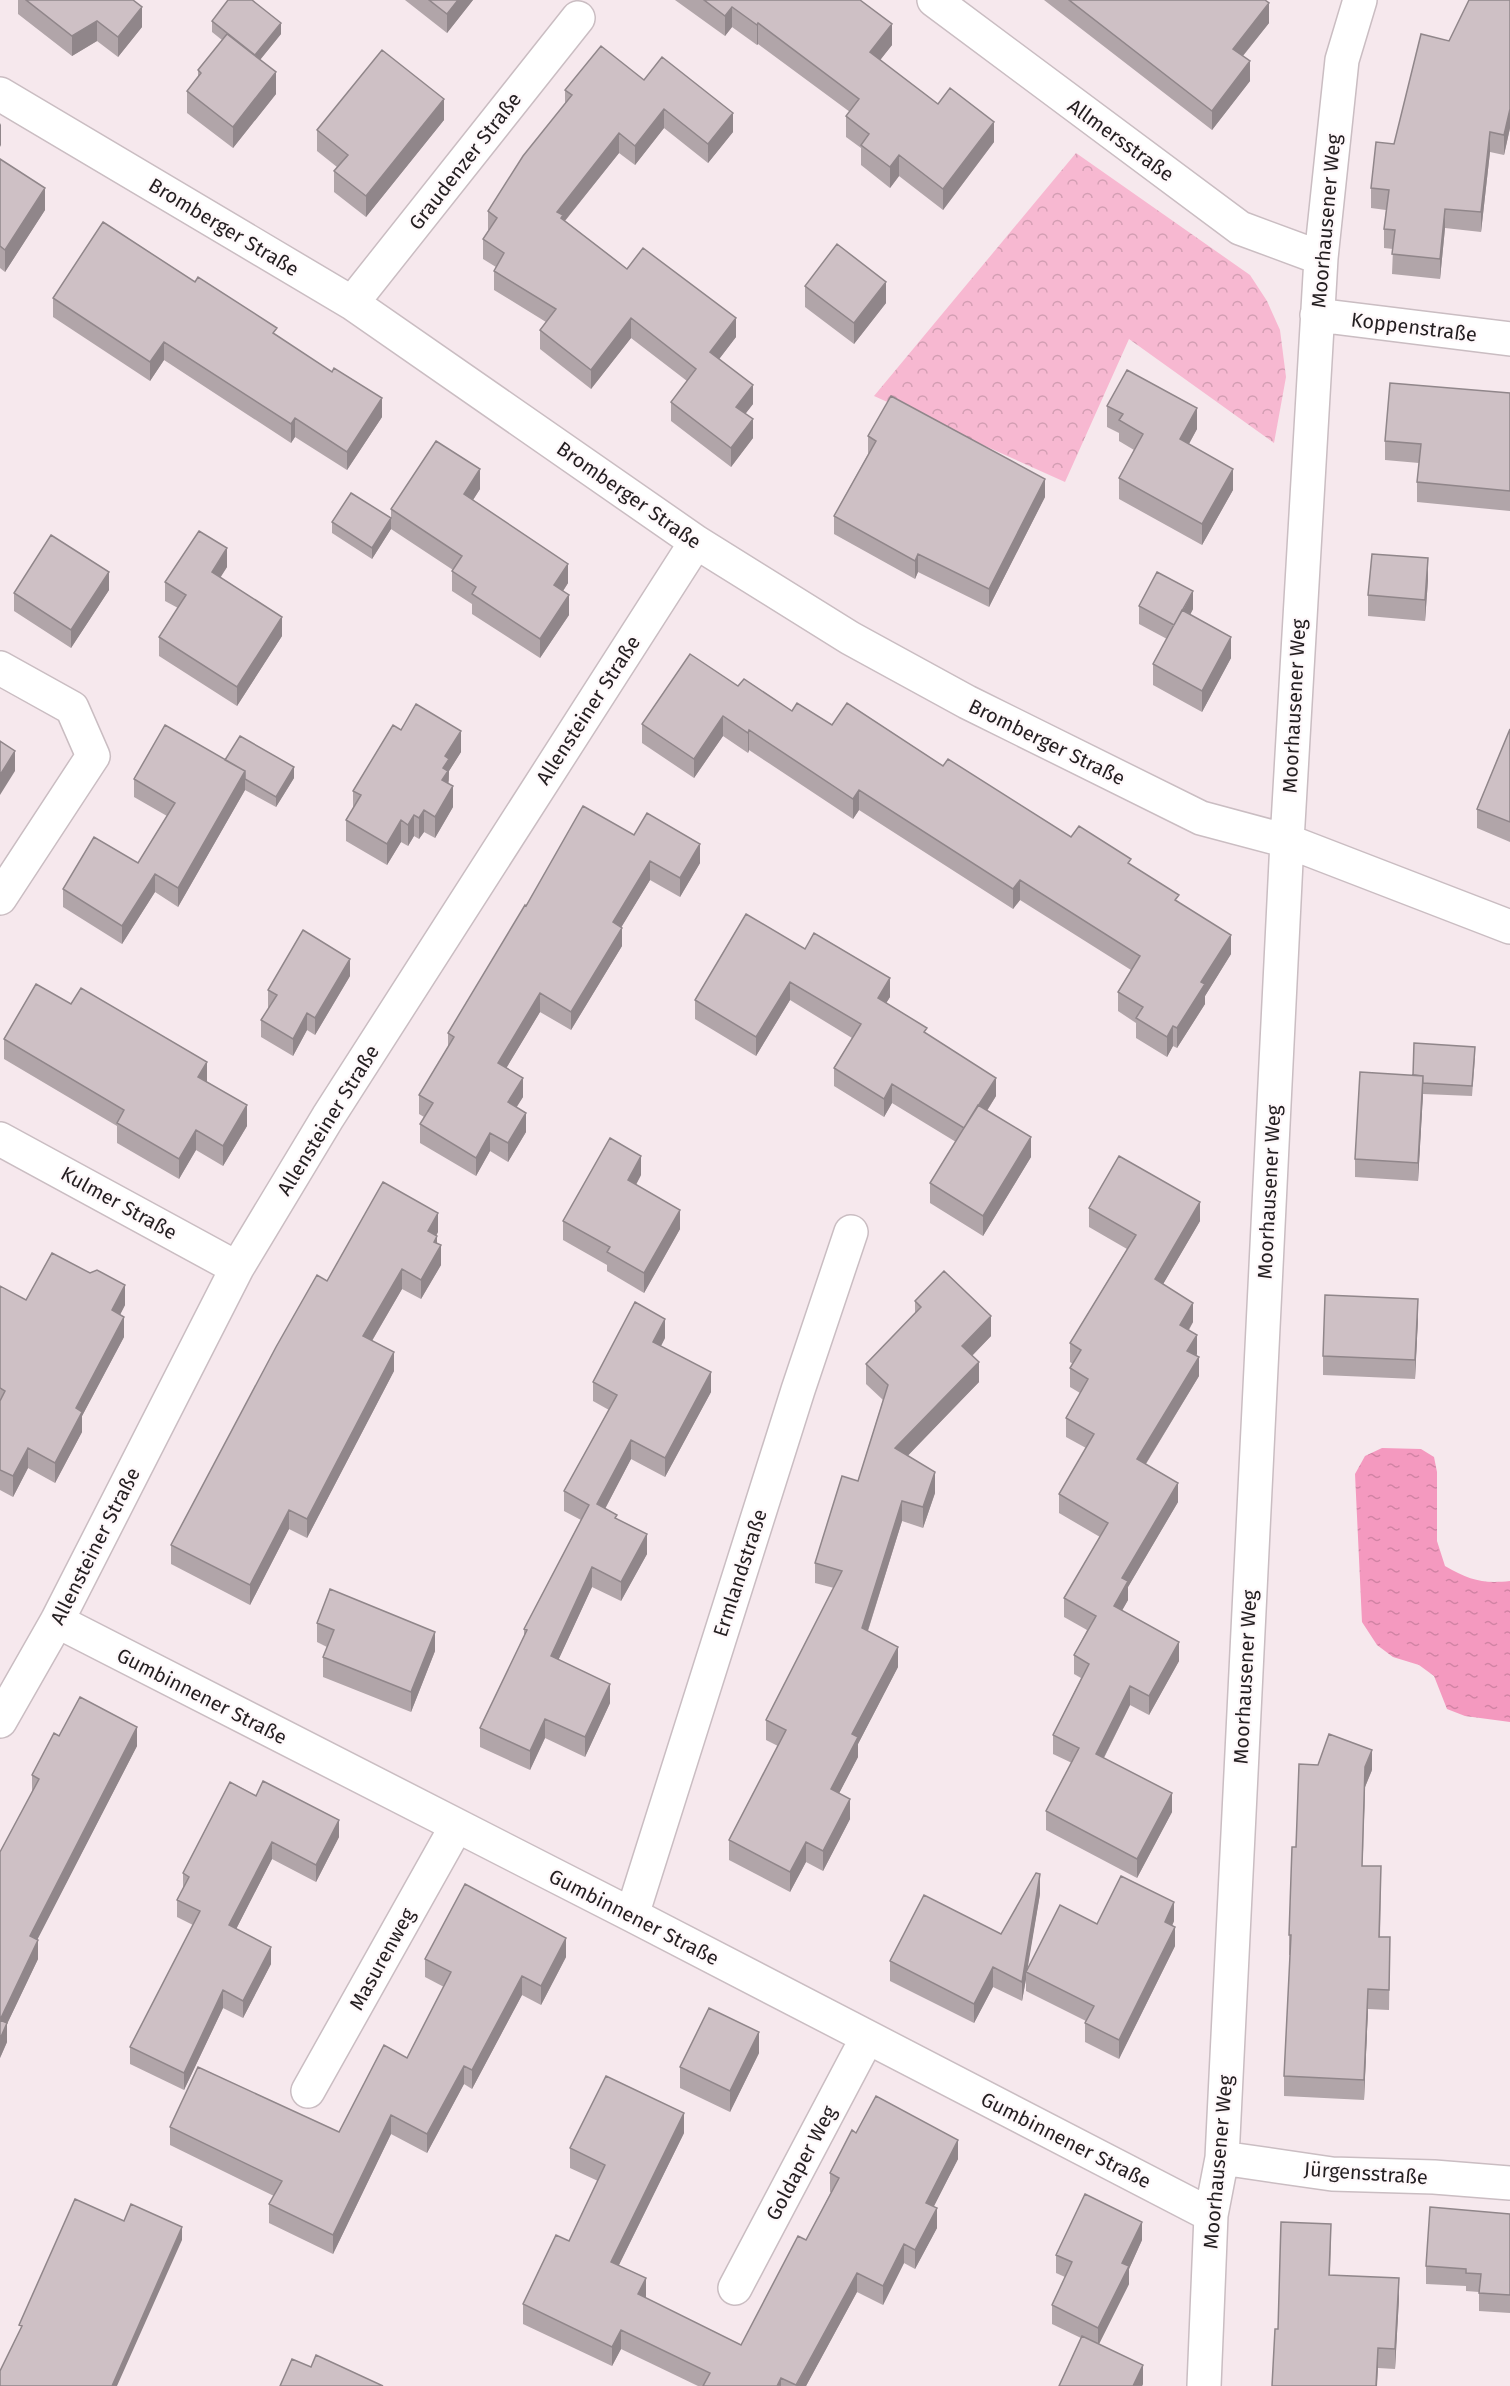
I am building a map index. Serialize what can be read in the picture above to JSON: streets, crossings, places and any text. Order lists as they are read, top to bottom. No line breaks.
{"streets":{"street":["Allmersstraße","Graudenzer Straße","Moorhausener Weg","Bromberger Straße","Koppenstraße","Allensteiner Straße","Kulmer Straße","Ermlandstraße","Gumbinnener Straße","Masurenweg","Goldaper Weg","Jürgensstraße"]},"crossings":[["Allmersstraße","Moorhausener Weg"],["Graudenzer Straße","Bromberger Straße"],["Moorhausener Weg","Bromberger Straße"],["Moorhausener Weg","Koppenstraße"],["Moorhausener Weg","Gumbinnener Straße"],["Moorhausener Weg","Jürgensstraße"],["Bromberger Straße","Allensteiner Straße"],["Allensteiner Straße","Kulmer Straße"],["Allensteiner Straße","Gumbinnener Straße"],["Ermlandstraße","Gumbinnener Straße"],["Gumbinnener Straße","Masurenweg"],["Gumbinnener Straße","Goldaper Weg"]]}
